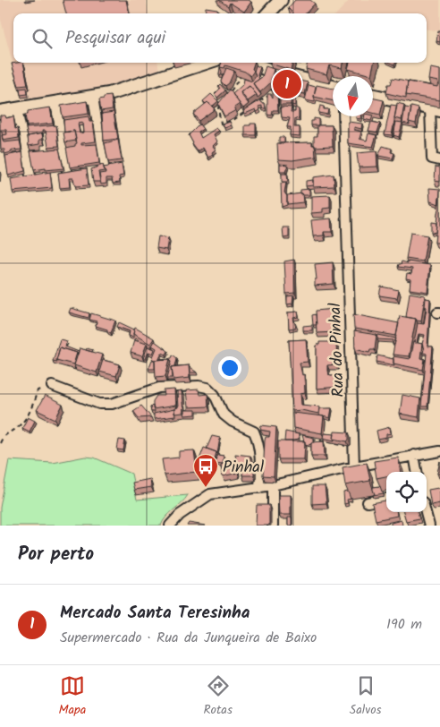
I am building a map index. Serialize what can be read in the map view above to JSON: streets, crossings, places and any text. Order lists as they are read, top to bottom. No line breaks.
{"streets":{"street":["Rua do Pinhal"]},"places":{"bus stop":["Pinhal"]},"north":"bottom","page":{"search":"Pesquisar aqui","pins":"1","heading":"Por perto","list":[{"mark":"1","name":"Mercado Santa Teresinha","note":"Supermercado · Rua da Junqueira de Baixo","value":"190 m"}],"nav":["Mapa","Rotas","Salvos"]}}
